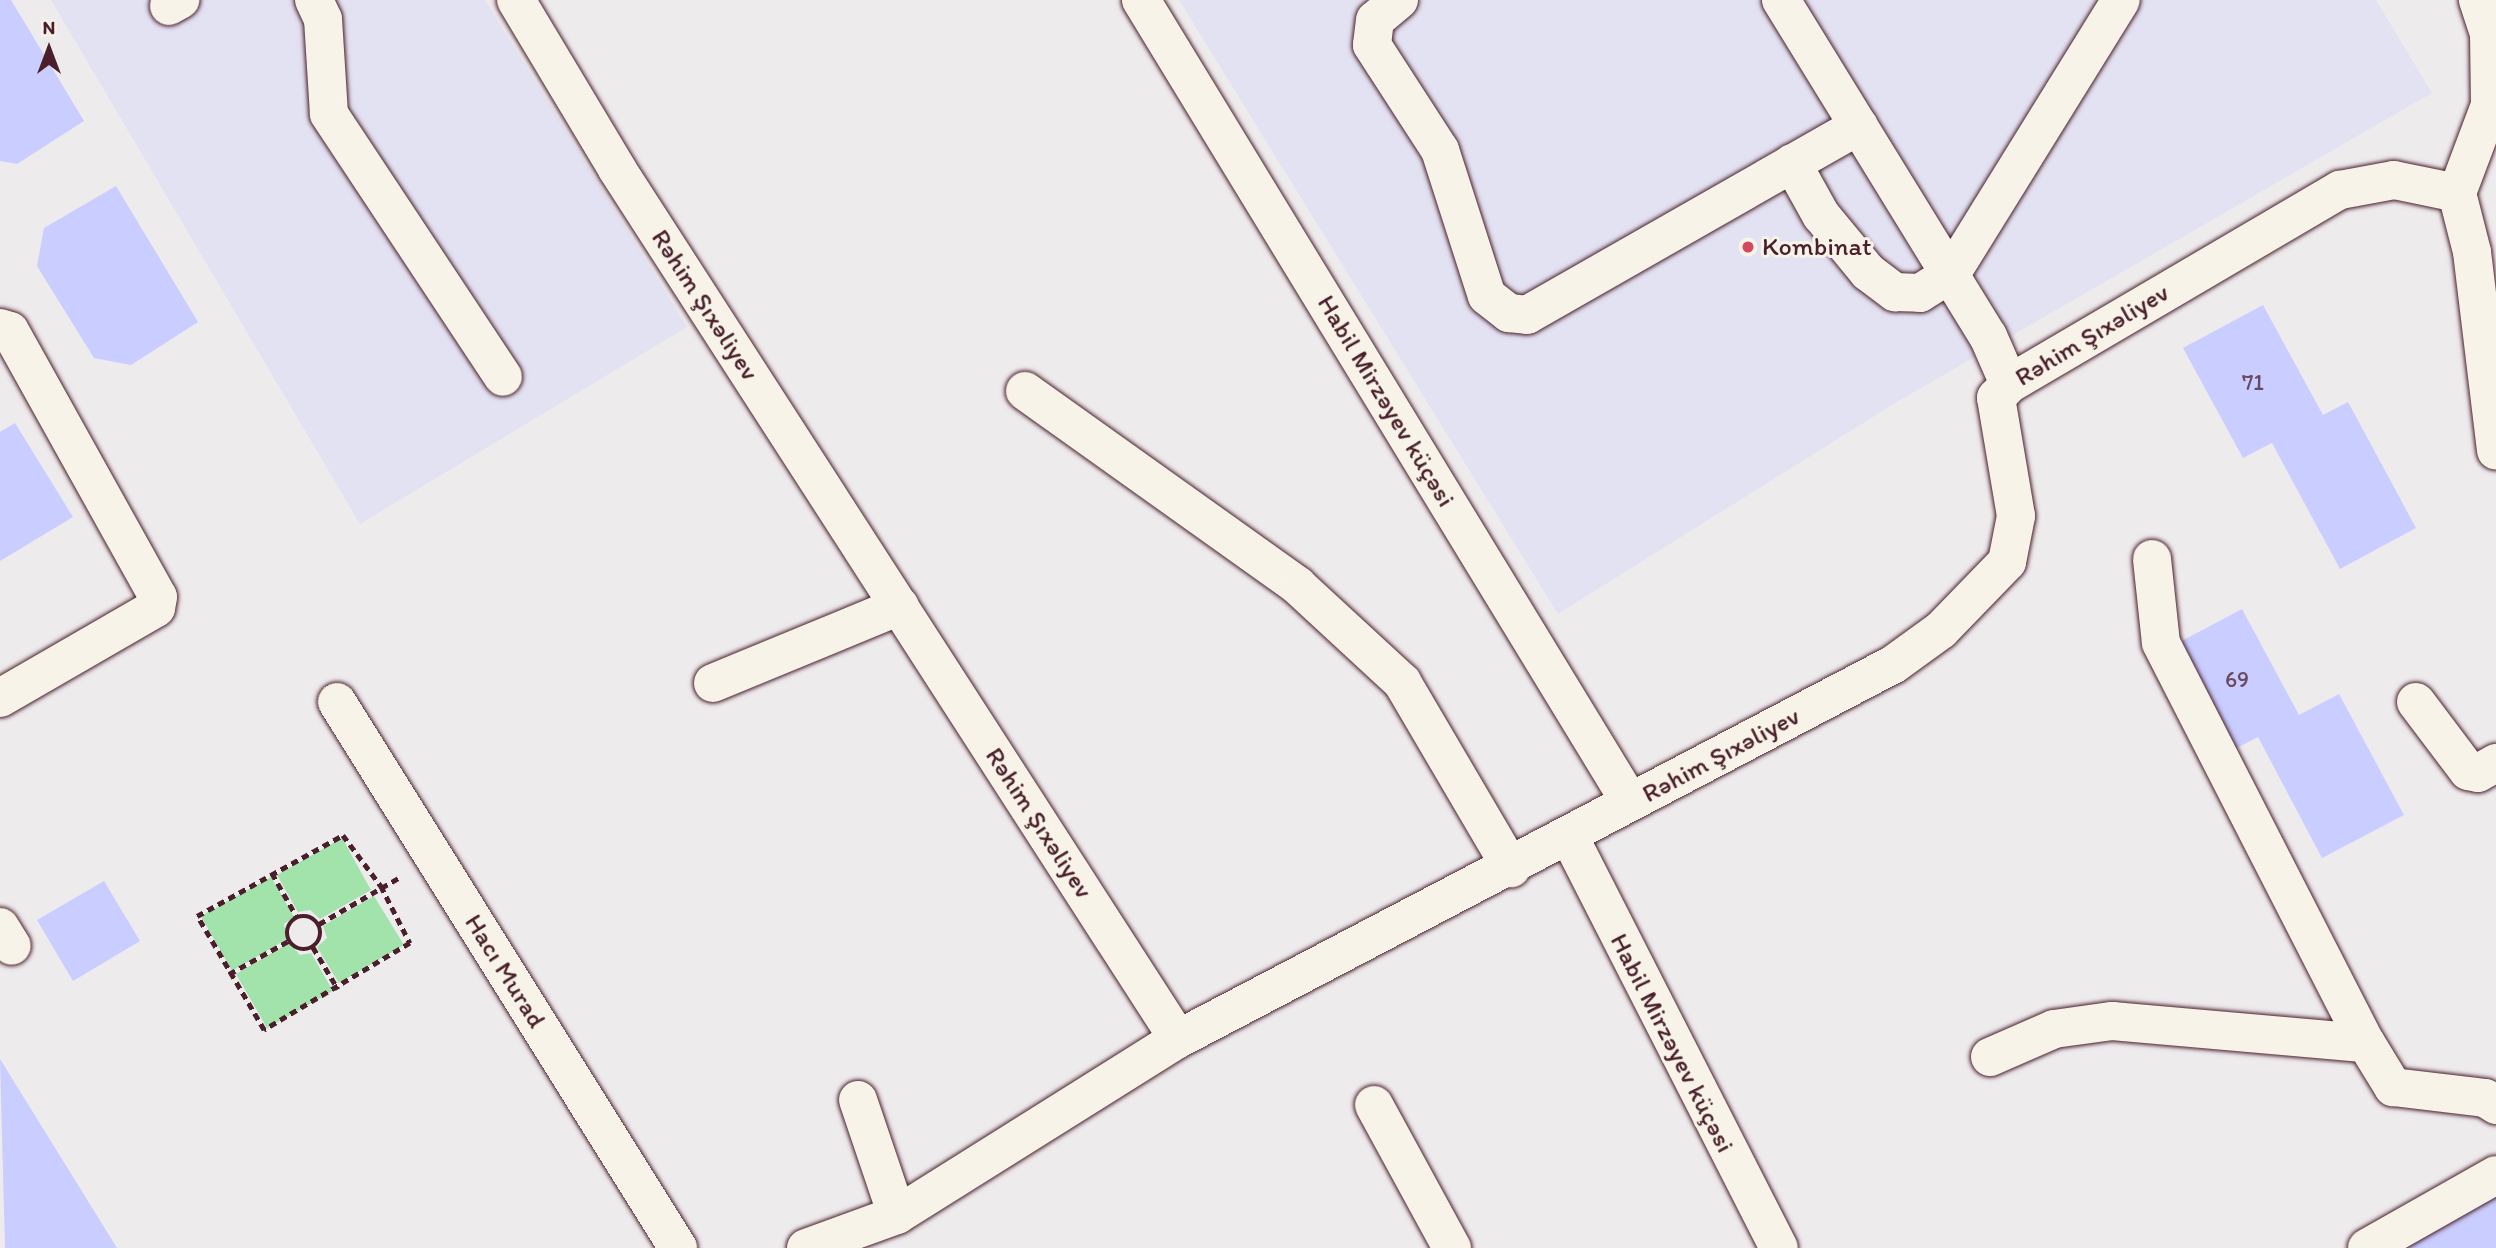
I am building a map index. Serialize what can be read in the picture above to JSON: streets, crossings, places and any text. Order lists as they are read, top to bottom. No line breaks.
{"streets":{"street":["Rəhim Şıxəliyev","Habil Mirzəyev küçəsi","Hacı Murad"]},"crossings":[["Rəhim Şıxəliyev","Habil Mirzəyev küçəsi"]],"places":["Kombinat"],"house_numbers":["71","69"],"north":"top"}
